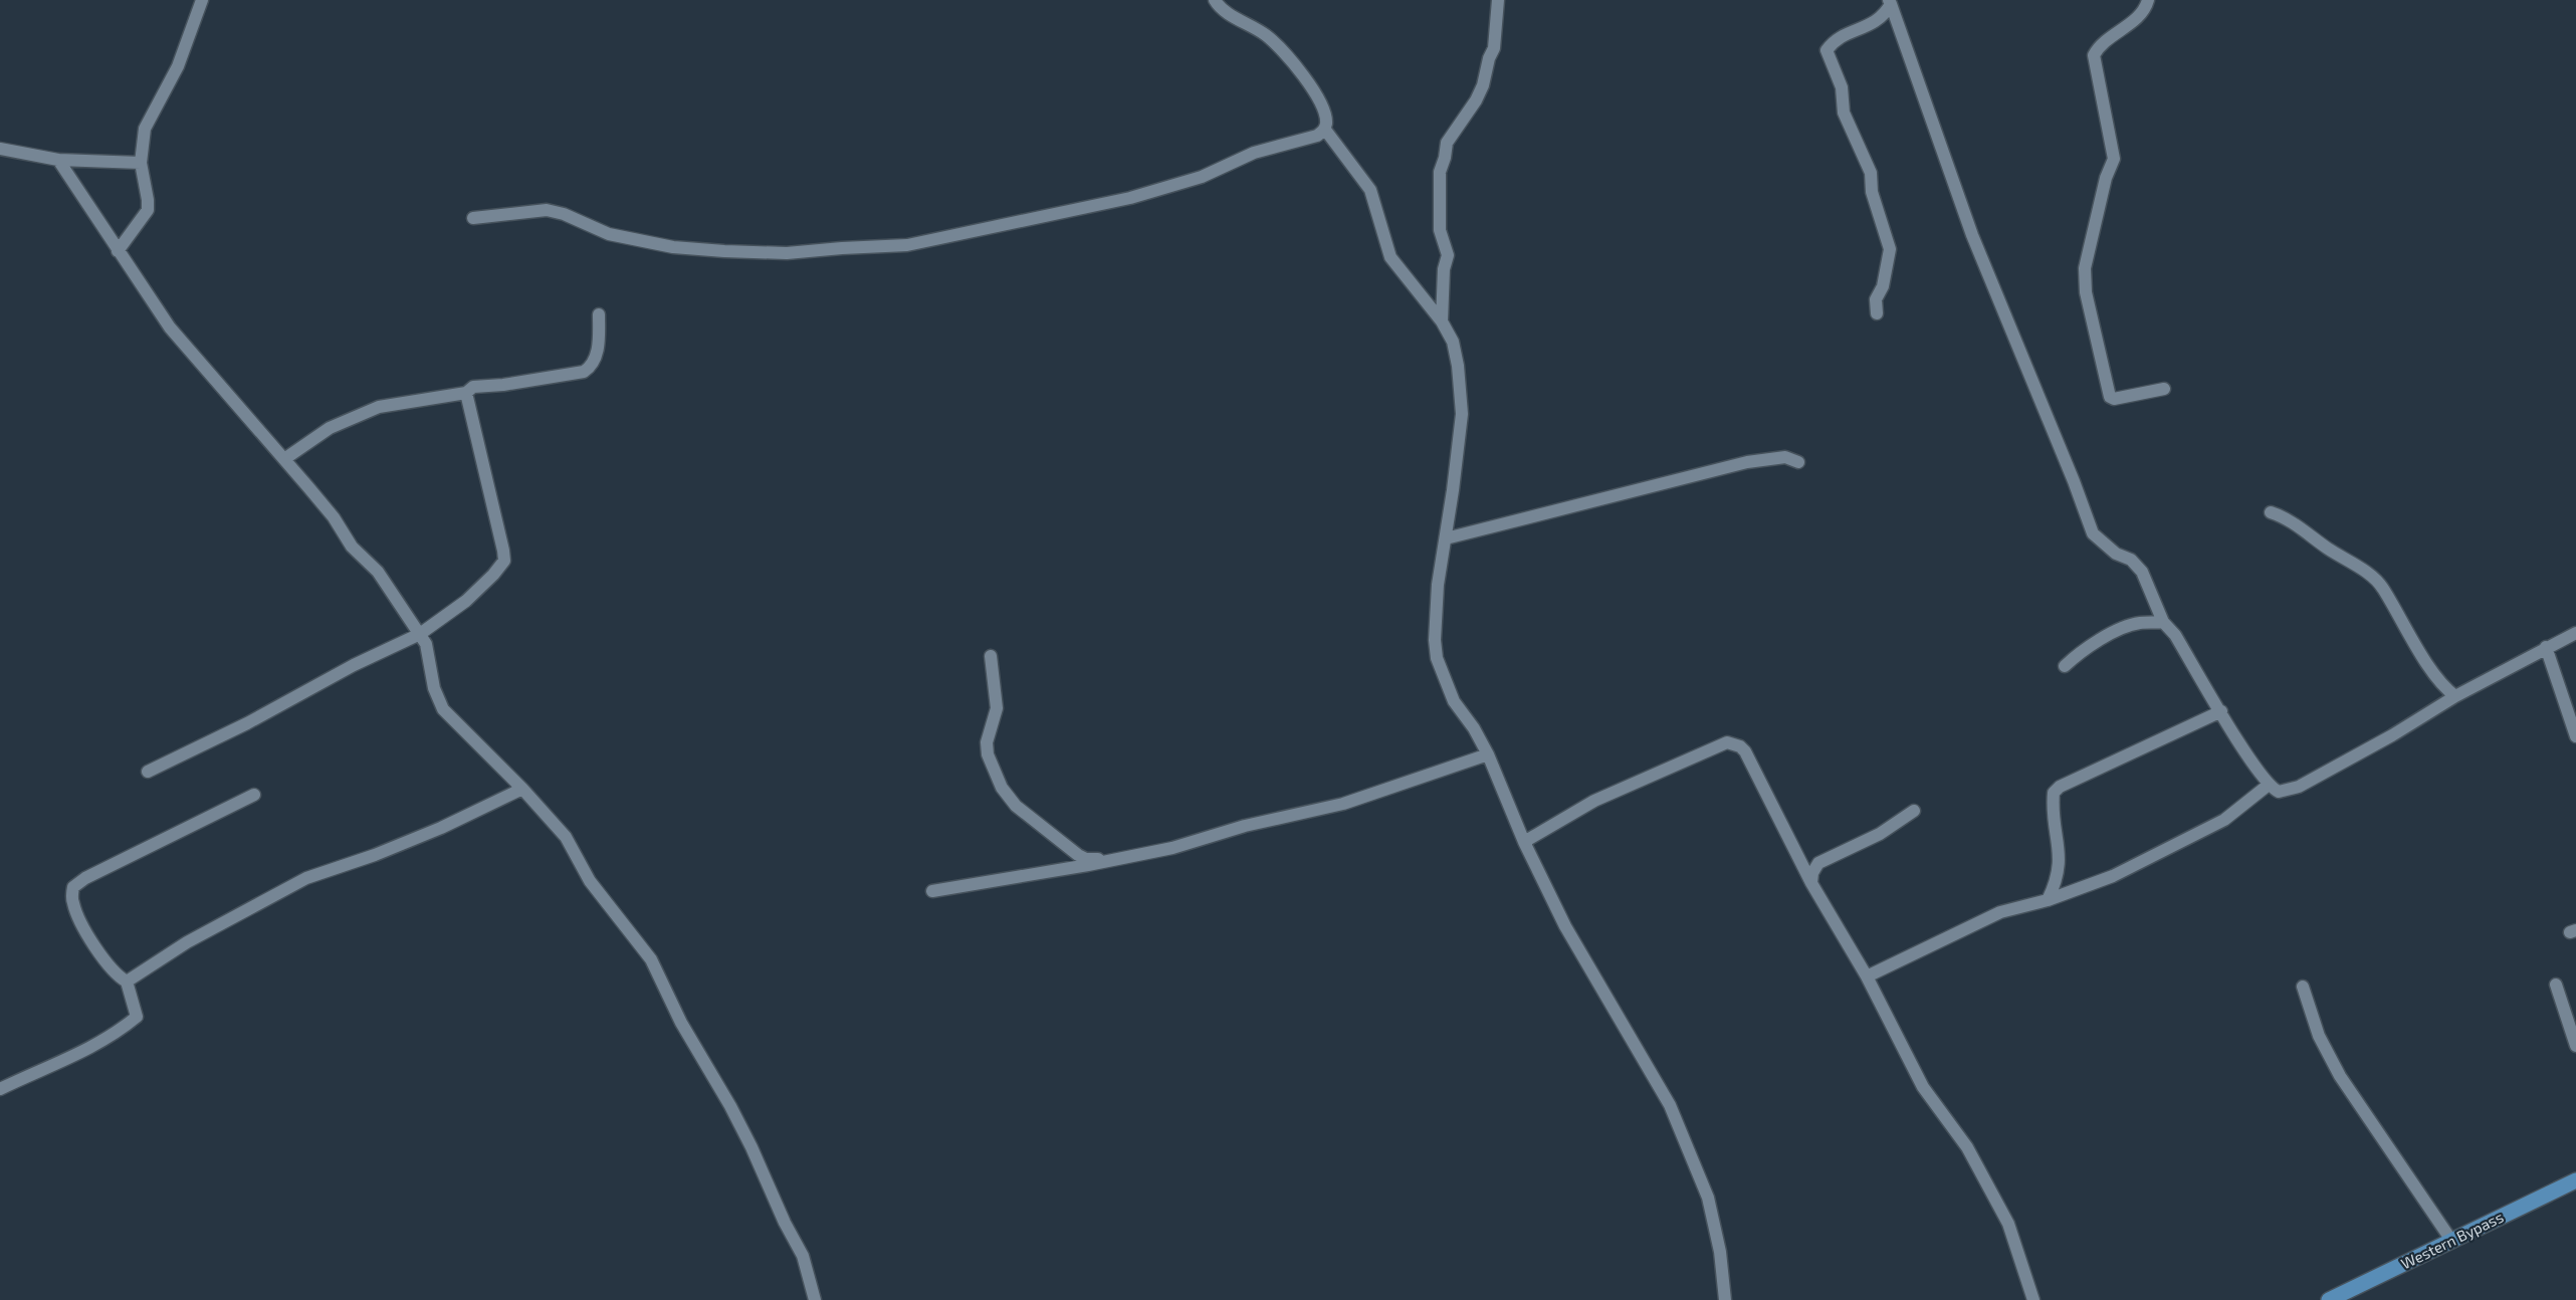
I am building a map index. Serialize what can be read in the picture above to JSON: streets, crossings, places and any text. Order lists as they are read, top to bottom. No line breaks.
{"streets":{"main road":["Western Bypass"]}}
